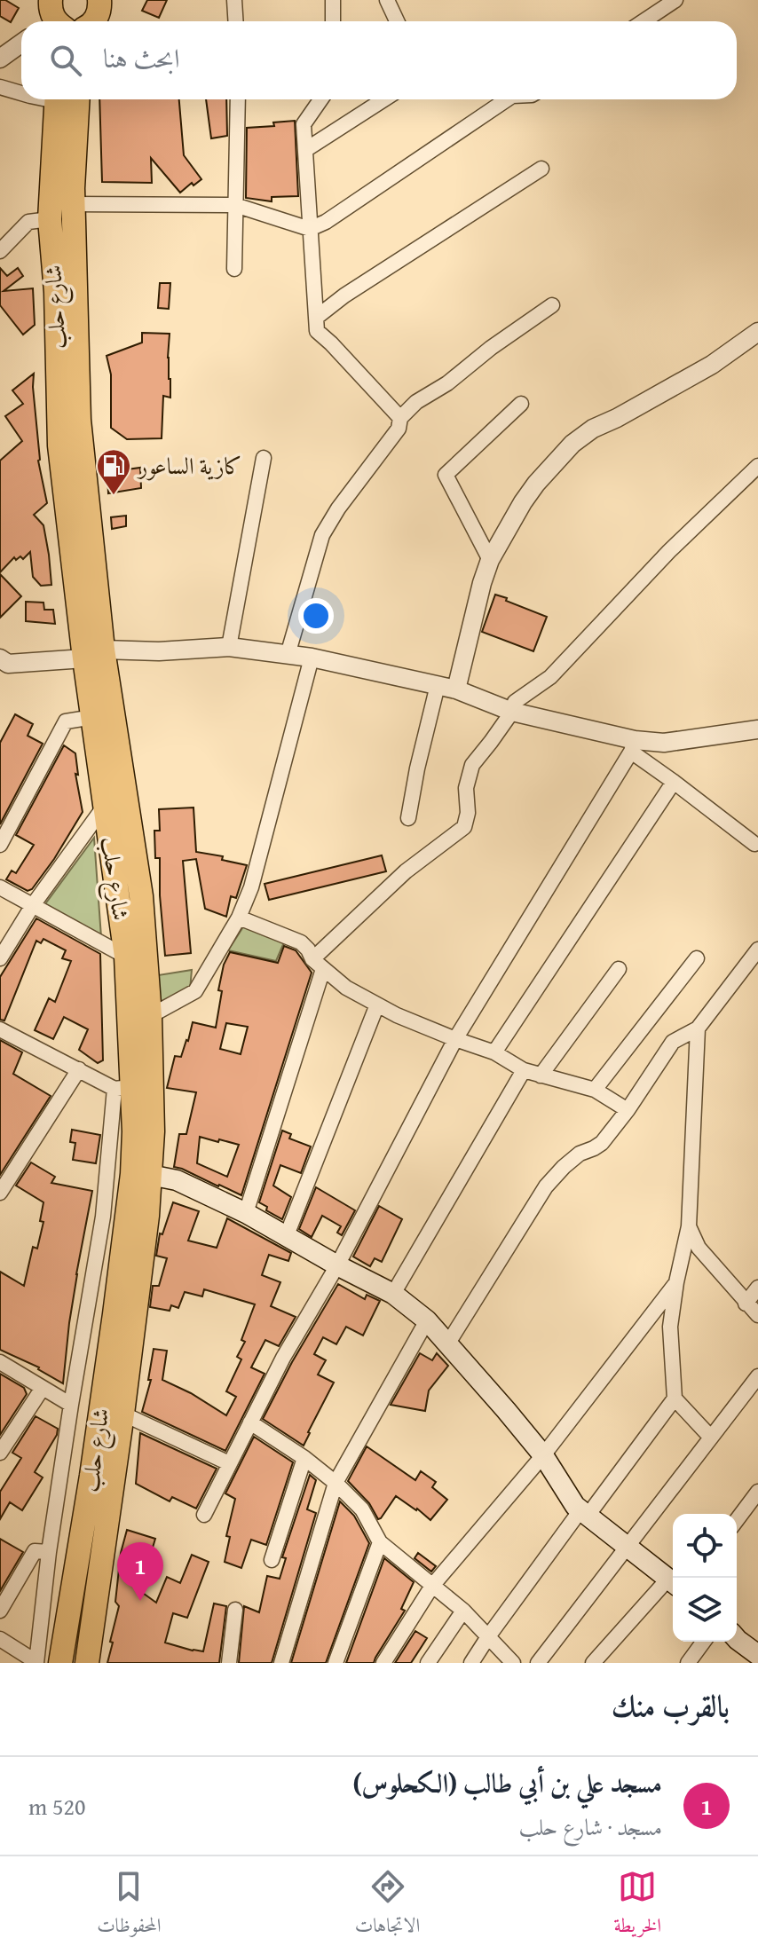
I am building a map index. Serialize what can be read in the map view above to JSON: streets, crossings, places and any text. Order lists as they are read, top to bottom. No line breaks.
{"streets":{"main road":["شارع حلب"]},"places":{"fuel station":["كازية الساعور"]},"page":{"search":"ابحث هنا","pins":"1","heading":"بالقرب منك","list":[{"mark":"1","name":"مسجد علي بن أبي طالب (الكحلوس)","note":"مسجد · شارع حلب","value":"520 m"}],"nav":["الخريطة","الاتجاهات","المحفوظات"]}}
